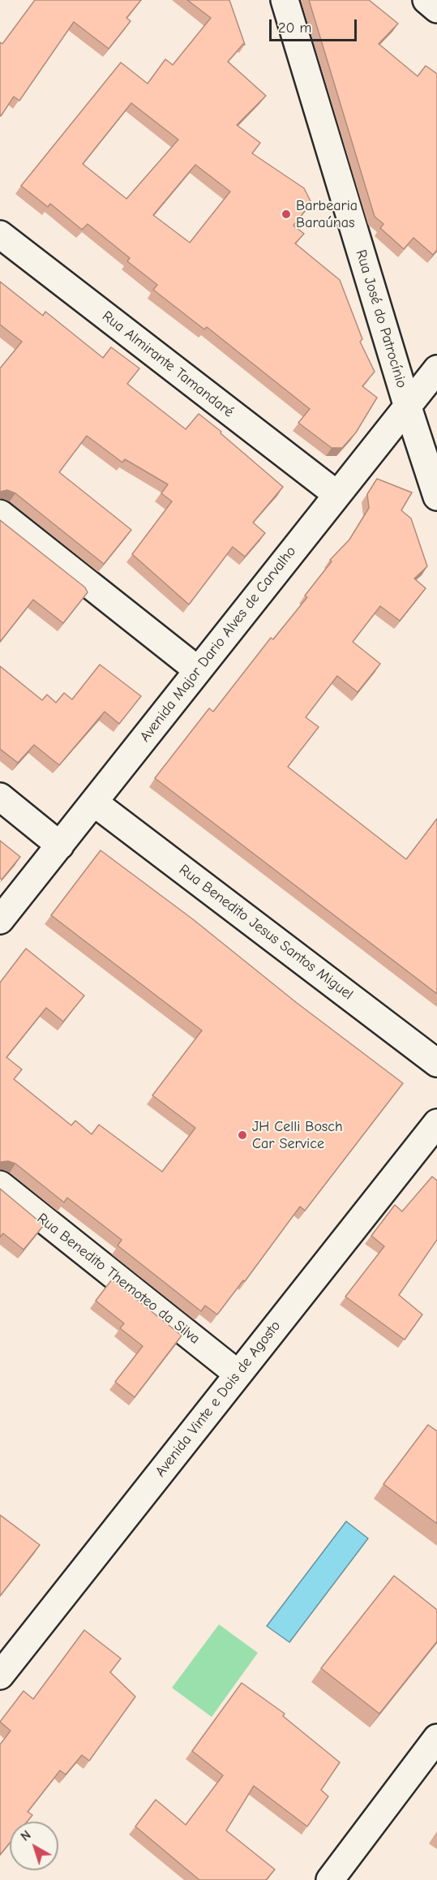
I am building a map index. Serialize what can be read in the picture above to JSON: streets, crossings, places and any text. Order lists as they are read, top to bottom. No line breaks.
{"streets":{"street":["Rua José do Patrocínio","Rua Almirante Tamandaré","Avenida Major Dario Alves de Carvalho","Rua Benedito Jesus Santos Miguel","Rua Benedito Themoteo da Silva","Avenida Vinte e Dois de Agosto"]},"crossings":[["Rua José do Patrocínio","Avenida Major Dario Alves de Carvalho"],["Rua Almirante Tamandaré","Avenida Major Dario Alves de Carvalho"],["Avenida Major Dario Alves de Carvalho","Rua Benedito Jesus Santos Miguel"],["Rua Benedito Themoteo da Silva","Avenida Vinte e Dois de Agosto"]],"places":["Barbearia Baraúnas","JH Celli Bosch Car Service"],"scale_bar":"20 m","north":"top left"}
